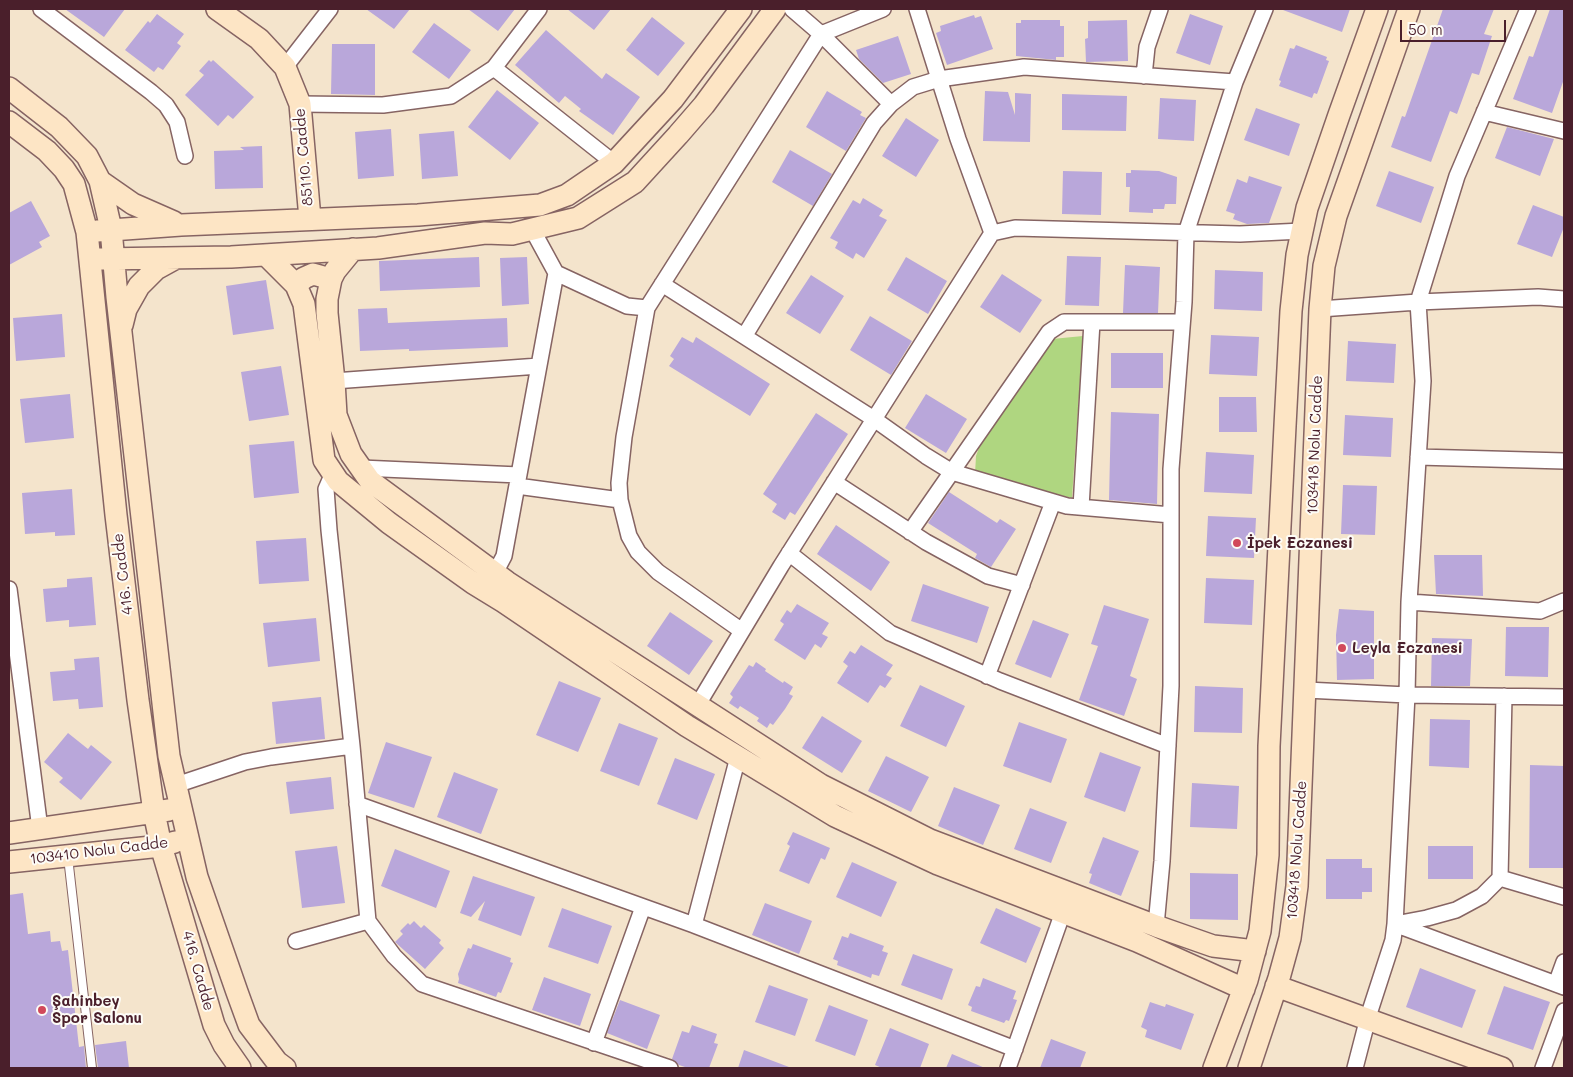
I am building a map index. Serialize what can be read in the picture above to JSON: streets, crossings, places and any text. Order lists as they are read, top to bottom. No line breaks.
{"streets":{"main road":["85110. Cadde","103418 Nolu Cadde","416. Cadde","103410 Nolu Cadde"]},"crossings":[["416. Cadde","103410 Nolu Cadde"]],"places":["İpek Eczanesi","Leyla Eczanesi","Şahinbey Spor Salonu"],"scale_bar":"50 m"}
